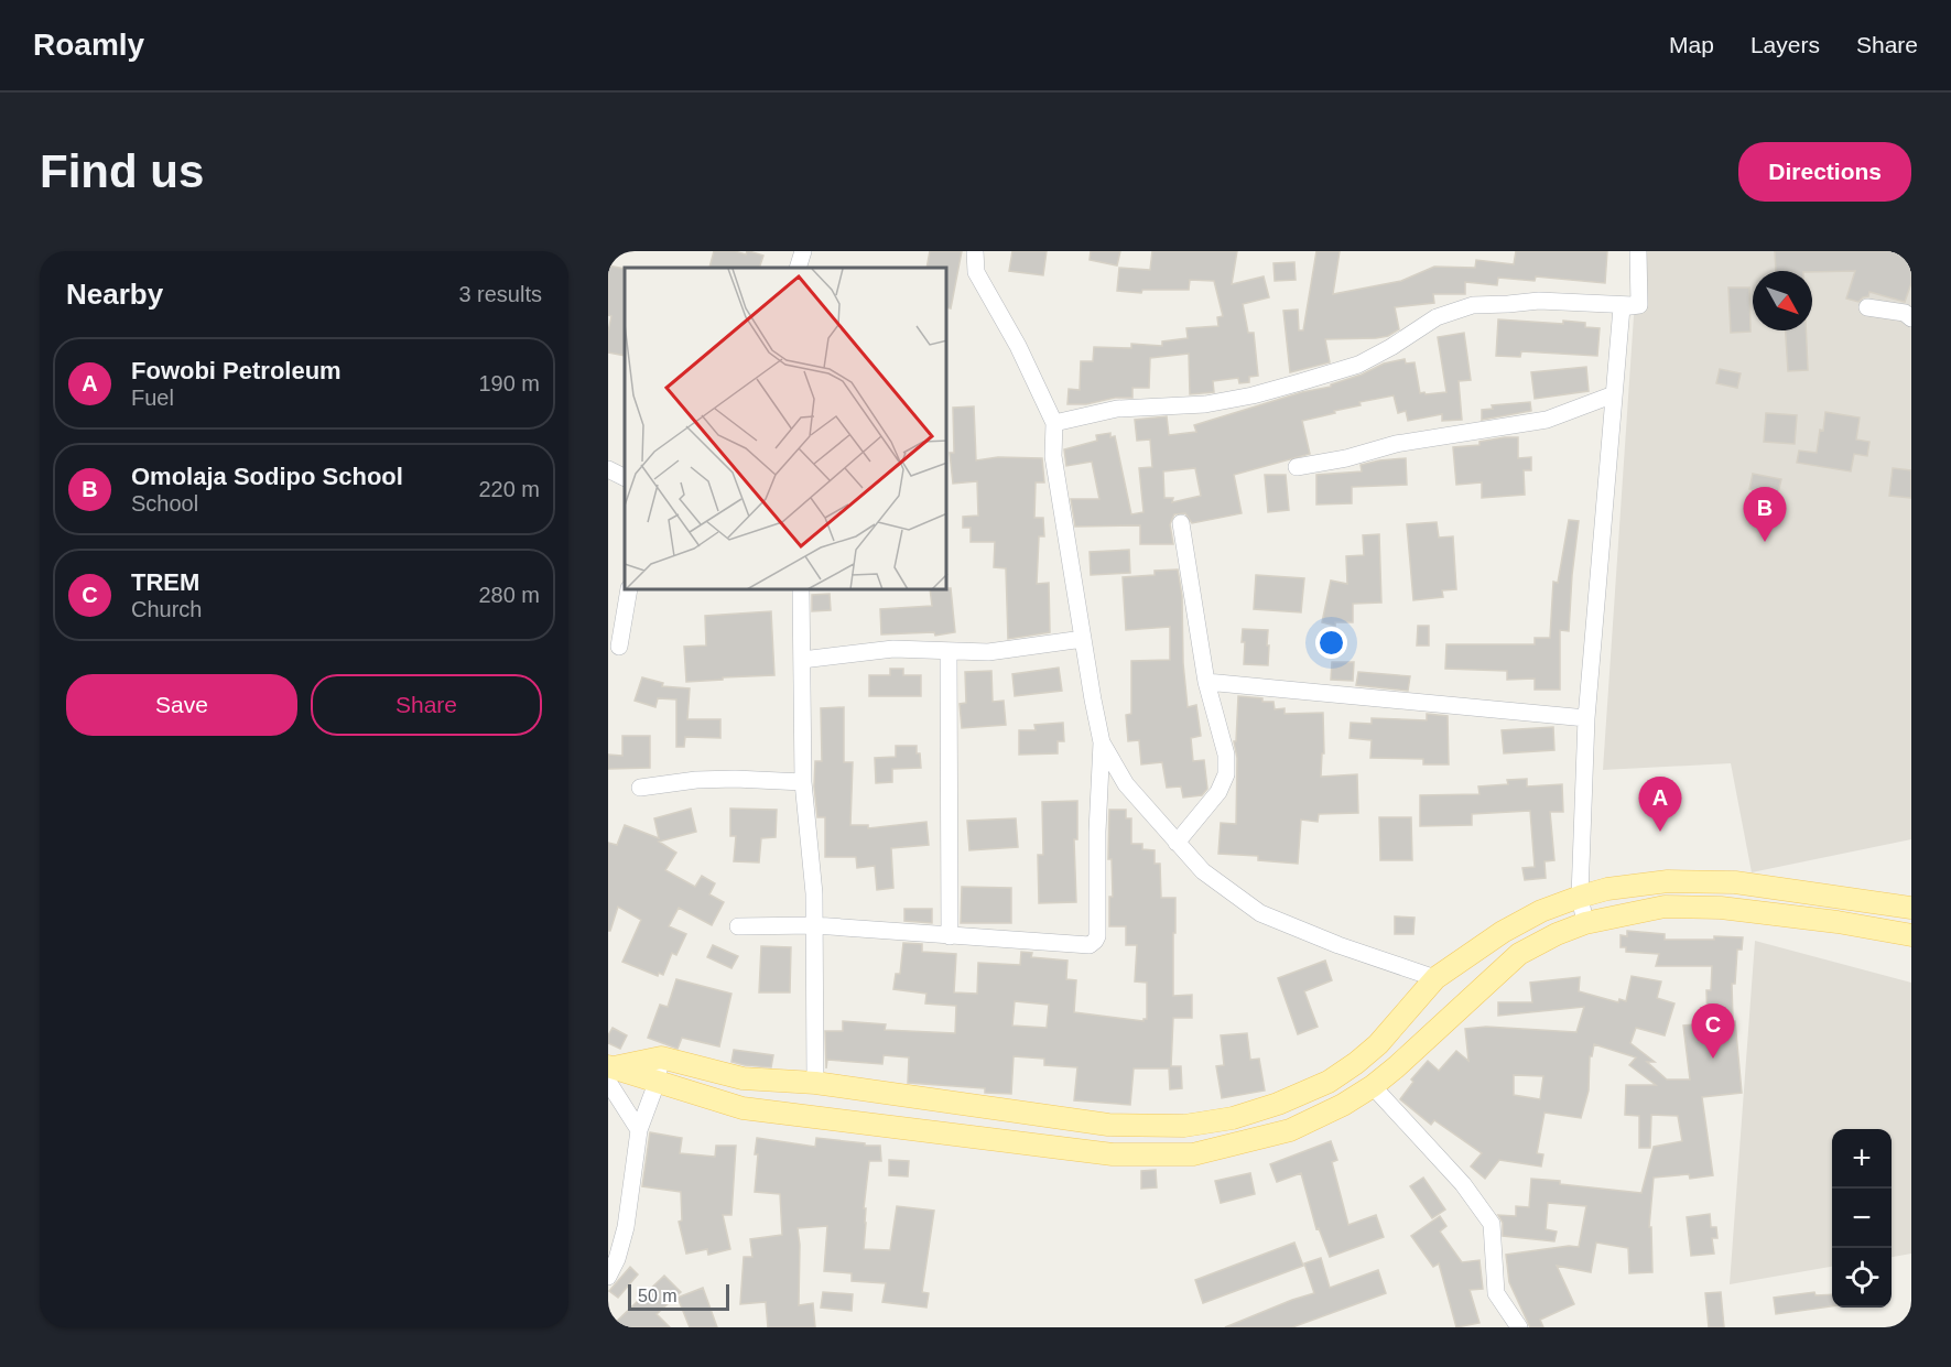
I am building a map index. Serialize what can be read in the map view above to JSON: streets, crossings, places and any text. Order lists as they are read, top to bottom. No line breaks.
{"scale_bar":"50 m","north":"bottom right","page":{"header":"Roamly","nav":["Map","Layers","Share"],"buttons":["Directions",["Save","Share"]],"title":"Find us","heading":["Nearby","3 results"],"list":[{"mark":"A","name":"Fowobi Petroleum","note":"Fuel","value":"190 m"},{"mark":"B","name":"Omolaja Sodipo School","note":"School","value":"220 m"},{"mark":"C","name":"TREM","note":"Church","value":"280 m"}],"pins":["B","A","C"],"map_buttons":["+","−"],"scale":"50 m"}}
